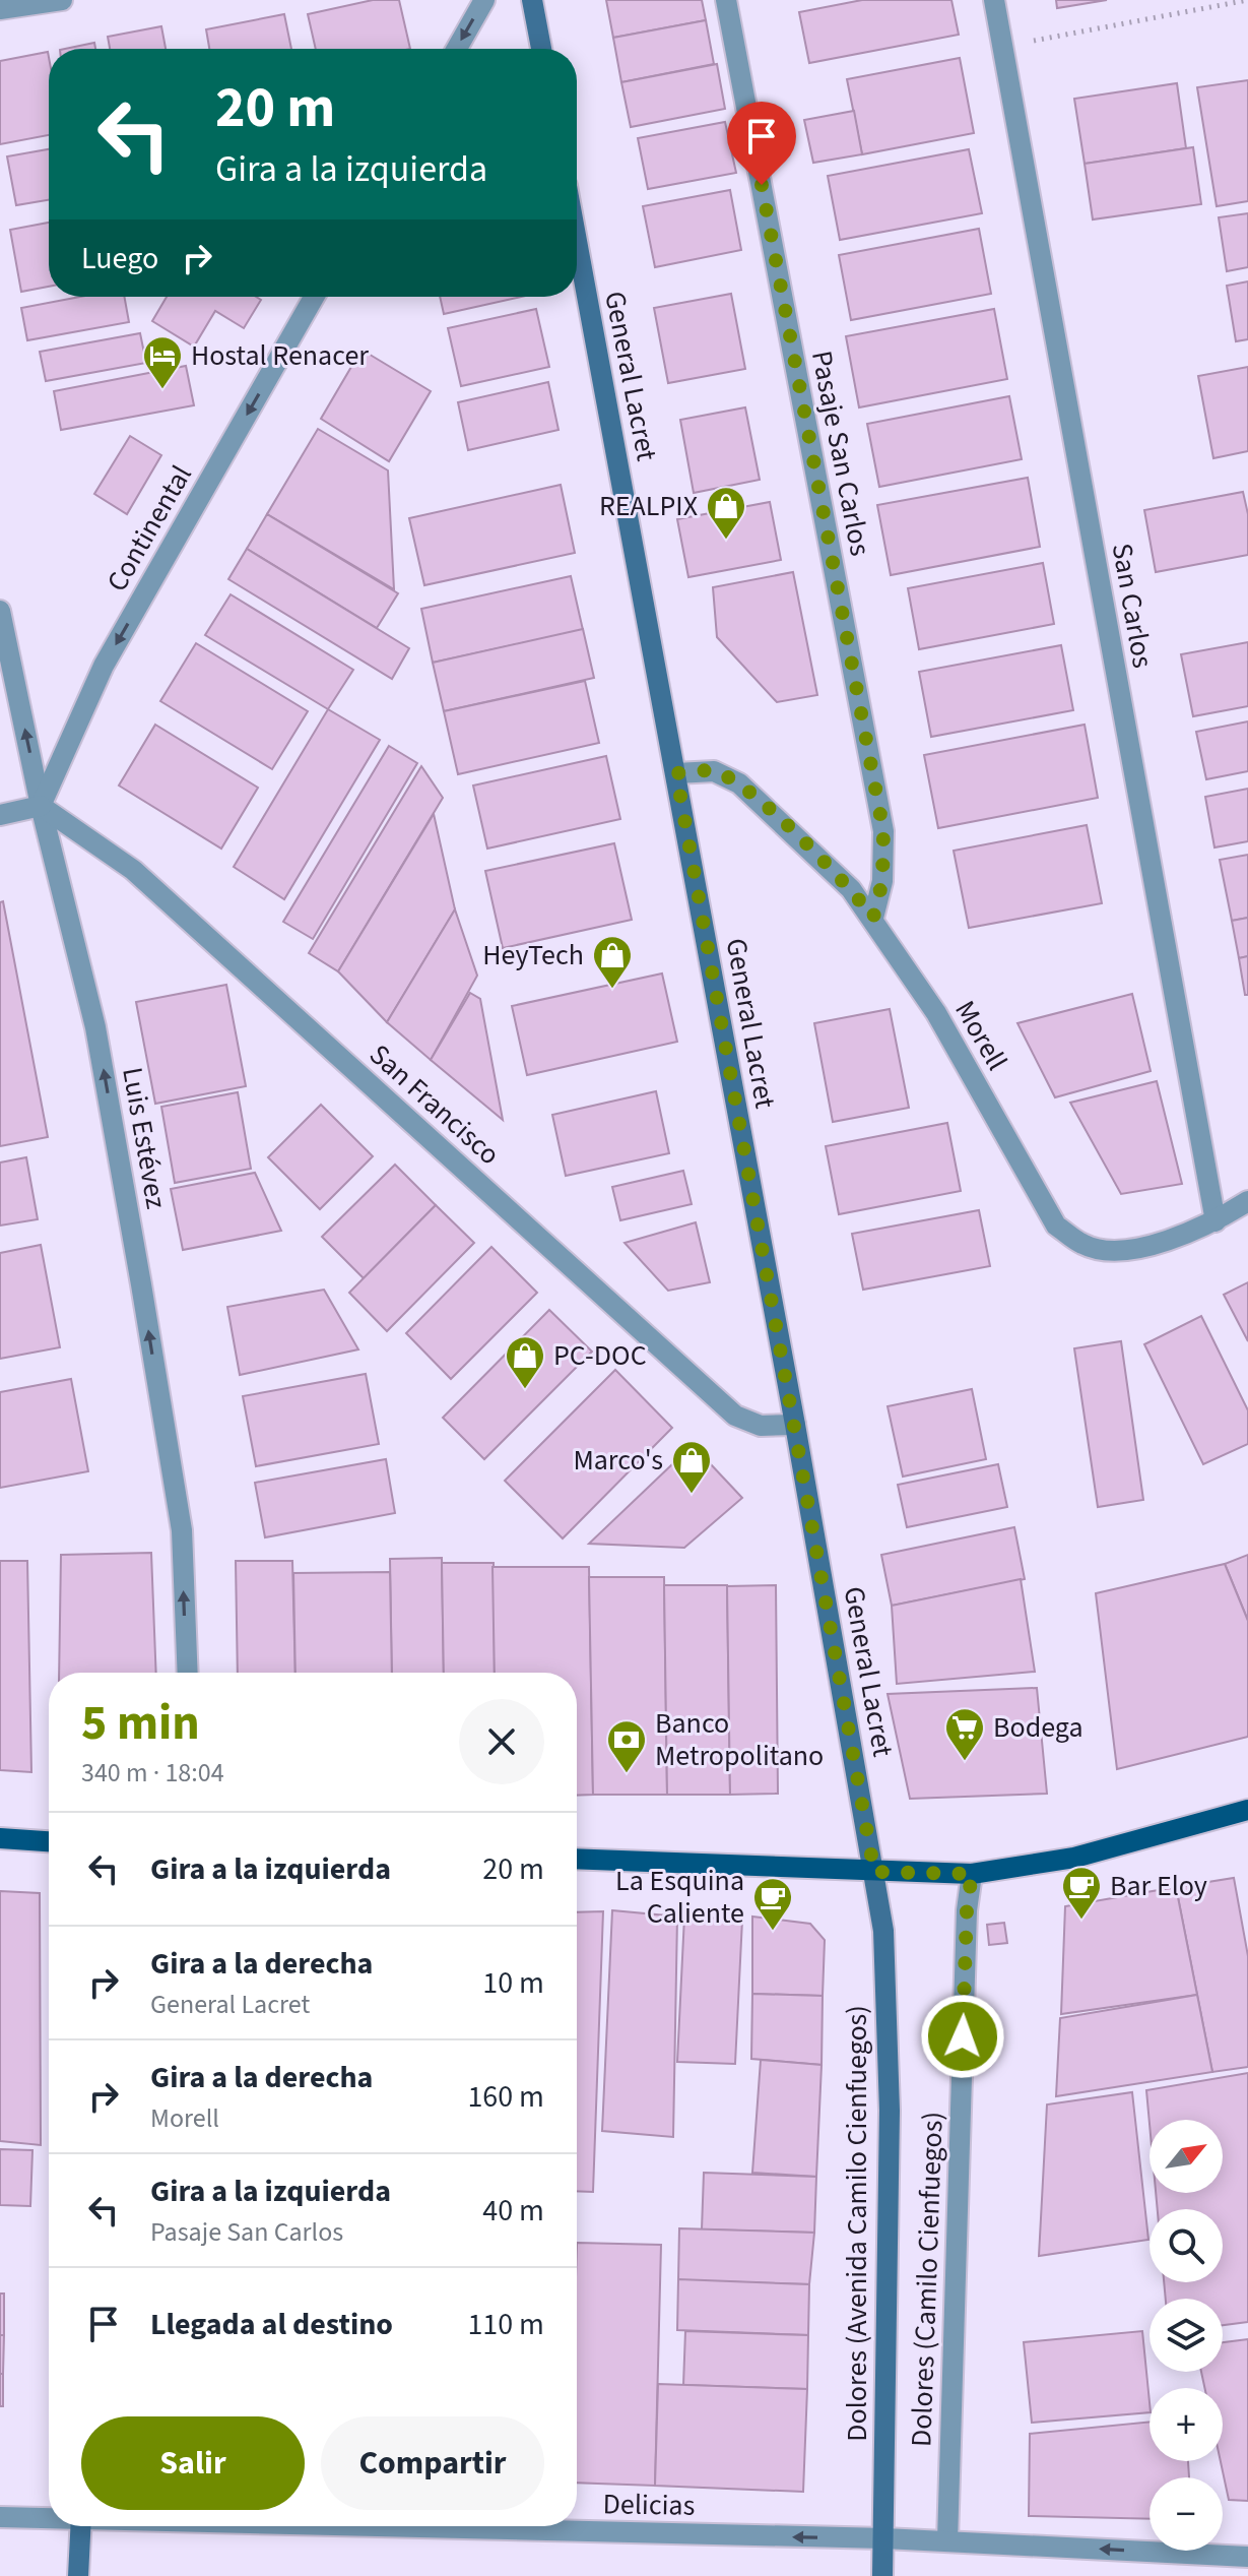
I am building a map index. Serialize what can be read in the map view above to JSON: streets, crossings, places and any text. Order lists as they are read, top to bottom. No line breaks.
{"streets":{"main road":["General Lacret","Dolores (Avenida Camilo Cienfuegos)"],"street":["Pasaje San Carlos","Continental","San Carlos","Morell","San Francisco","Luis Estévez","Dolores (Camilo Cienfuegos)","Delicias"]},"crossings":[["General Lacret","Morell"],["General Lacret","San Francisco"],["General Lacret","Dolores (Avenida Camilo Cienfuegos)"],["Pasaje San Carlos","Morell"],["Continental","San Francisco"],["Continental","Luis Estévez"],["San Carlos","Morell"],["San Francisco","Luis Estévez"],["Dolores (Avenida Camilo Cienfuegos)","Delicias"],["Dolores (Camilo Cienfuegos)","Delicias"]],"one_way":["Continental","Luis Estévez","Delicias"],"places":{"hotel":["Hostal Renacer"],"shop":["REALPIX","HeyTech","PC-DOC","Marco's"],"supermarket":["Bodega"],"bank":["Banco Metropolitano"],"cafe":["Bar Eloy","La Esquina Caliente"]},"north":"top right","page":{"turn":["20 m","Gira a la izquierda"],"then":"Luego","heading":["5 min","340 m · 18:04"],"list":[{"name":"Gira a la izquierda","value":"20 m"},{"name":"Gira a la derecha","note":"General Lacret","value":"10 m"},{"name":"Gira a la derecha","note":"Morell","value":"160 m"},{"name":"Gira a la izquierda","note":"Pasaje San Carlos","value":"40 m"},{"name":"Llegada al destino","value":"110 m"}],"map_buttons":["+","−"],"buttons":["Salir","Compartir"]}}
